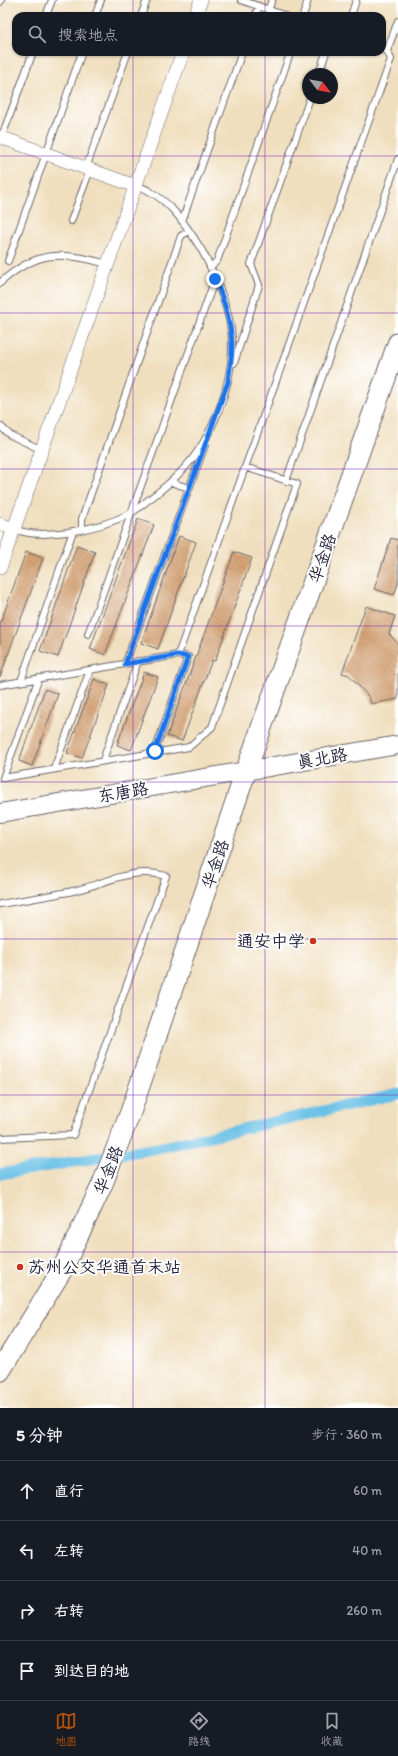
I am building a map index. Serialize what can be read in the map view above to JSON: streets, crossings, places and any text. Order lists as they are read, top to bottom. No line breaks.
{"streets":{"main road":["华金路"],"street":["真北路","东唐路"]},"crossings":[["华金路","真北路"],["华金路","东唐路"],["真北路","东唐路"]],"places":["通安中学","苏州公交华通首末站"],"north":"bottom right","page":{"search":"搜索地点","heading":["5 分钟","步行 · 360 m"],"list":[["直行","60 m"],["左转","40 m"],["右转","260 m"],"到达目的地"],"nav":["地图","路线","收藏"]}}
